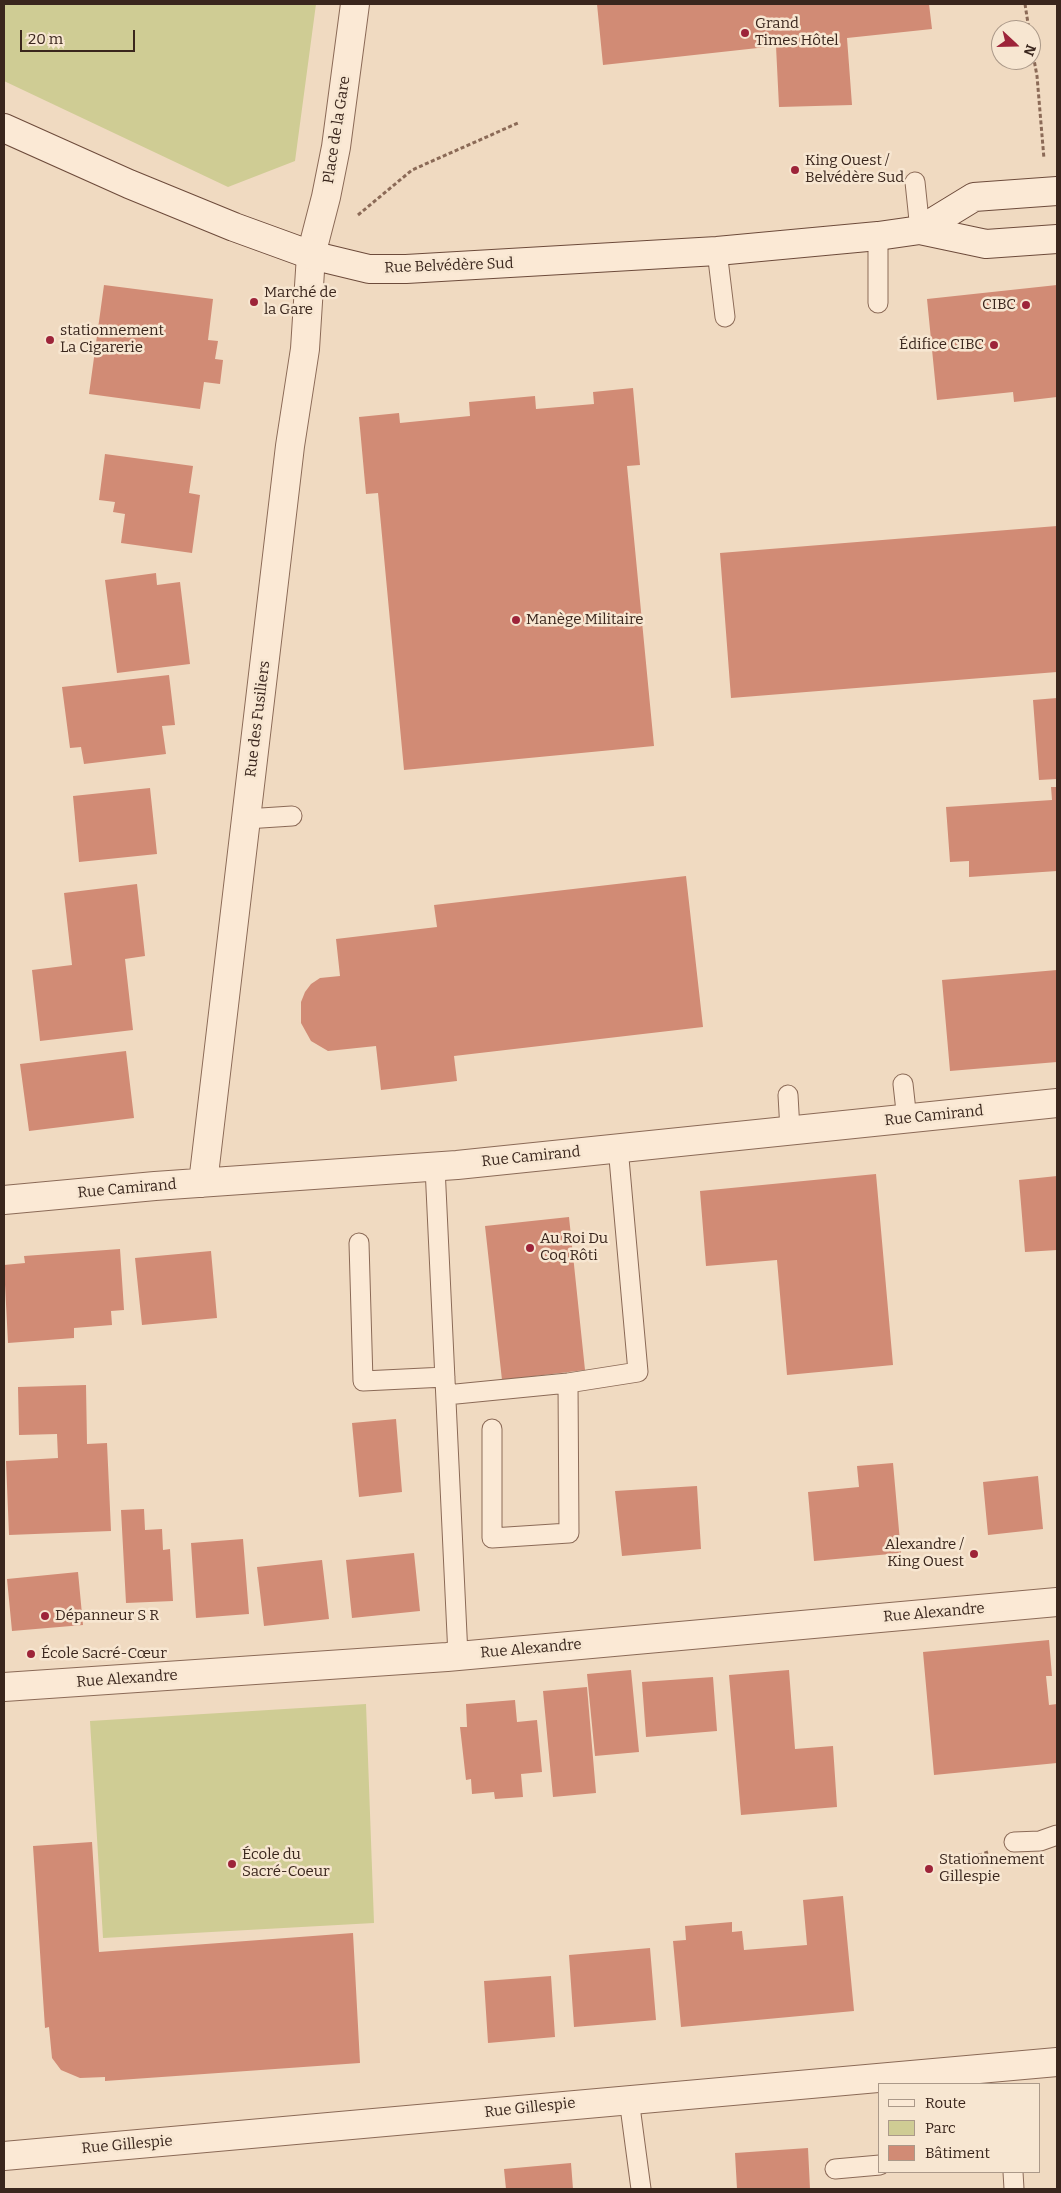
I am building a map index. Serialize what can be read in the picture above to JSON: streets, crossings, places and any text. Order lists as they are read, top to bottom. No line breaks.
{"streets":{"street":["Place de la Gare","Rue Belvédère Sud","Rue des Fusiliers","Rue Camirand","Rue Alexandre","Rue Gillespie"]},"crossings":[["Place de la Gare","Rue Belvédère Sud"],["Place de la Gare","Rue des Fusiliers"],["Rue Belvédère Sud","Rue des Fusiliers"],["Rue des Fusiliers","Rue Camirand"]],"places":["Grand Times Hôtel","King Ouest / Belvédère Sud","Marché de la Gare","CIBC","stationnement La Cigarerie","Édifice CIBC","Manège Militaire","Au Roi Du Coq Rôti","Alexandre / King Ouest","Dépanneur S R","École Sacré-Cœur","École du Sacré-Coeur","Stationnement Gillespie"],"legend":["Route","Parc","Bâtiment"],"scale_bar":"20 m","north":"right"}
